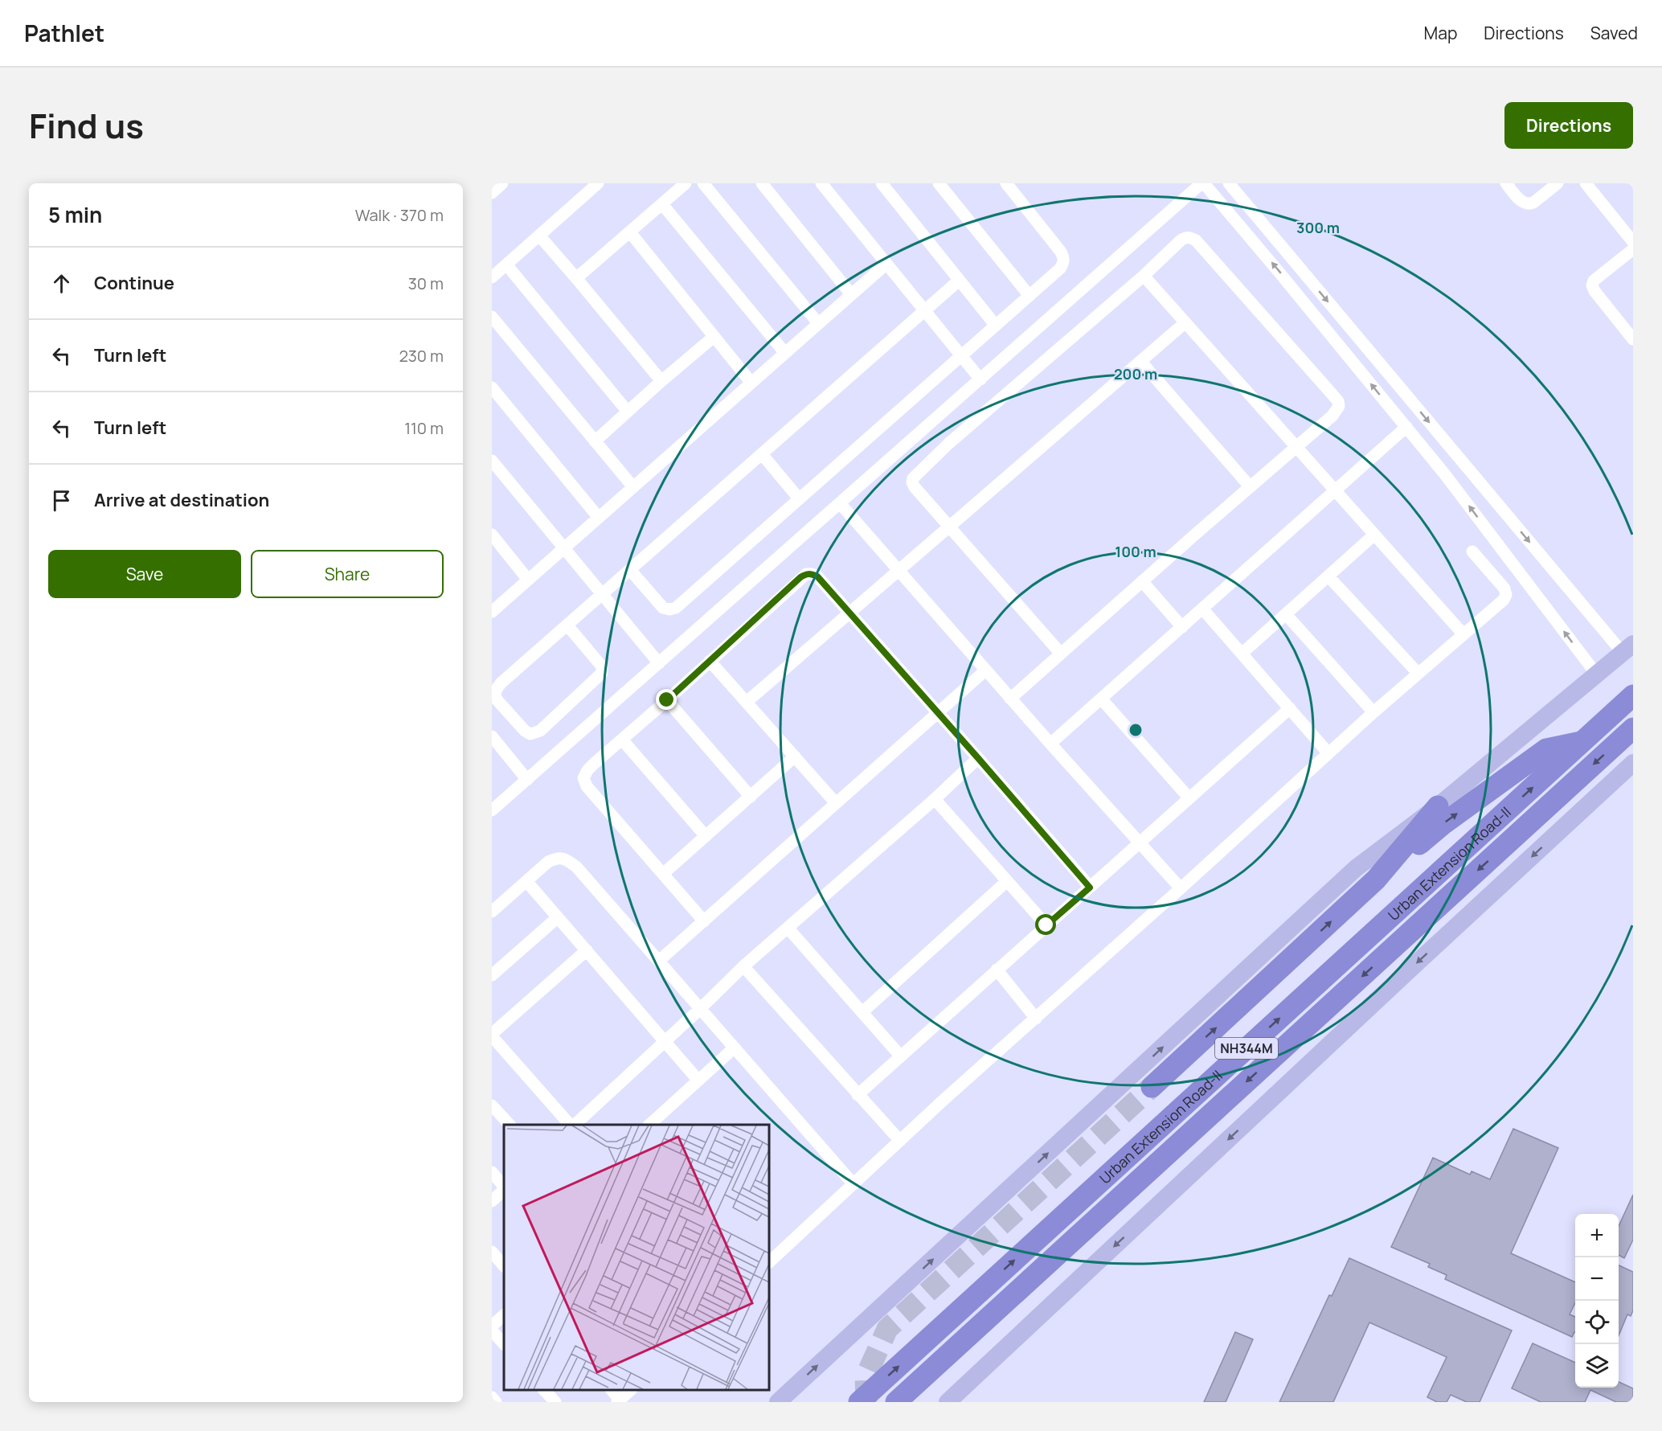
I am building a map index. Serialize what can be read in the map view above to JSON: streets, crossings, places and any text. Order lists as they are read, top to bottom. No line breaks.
{"streets":{"highway":["Urban Extension Road-II","NH344M"]},"page":{"header":"Pathlet","nav":["Map","Directions","Saved"],"title":"Find us","buttons":["Directions",["Save","Share"]],"heading":["5 min","Walk · 370 m"],"list":[["Continue","30 m"],["Turn left","230 m"],["Turn left","110 m"],"Arrive at destination"],"map_buttons":["+","−"]},"rings":["300 m","200 m","100 m"]}
